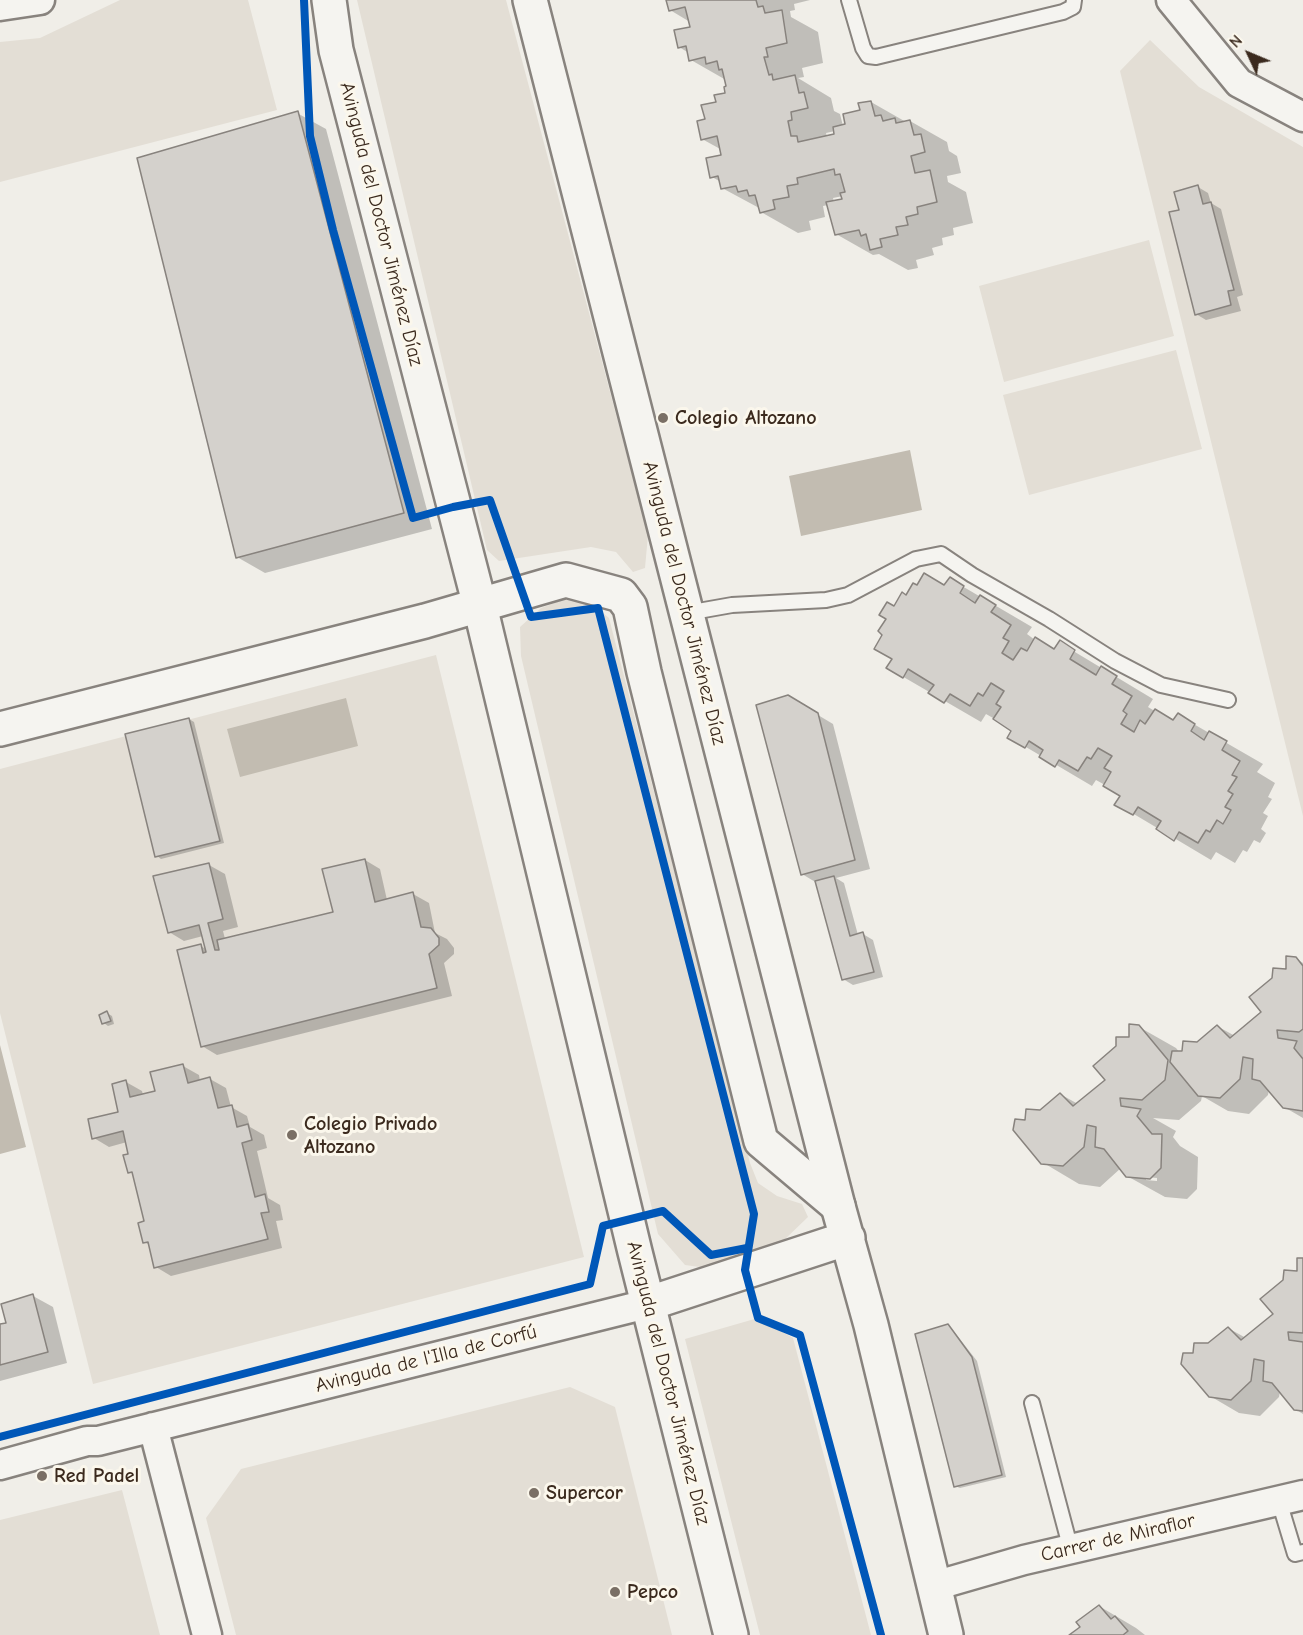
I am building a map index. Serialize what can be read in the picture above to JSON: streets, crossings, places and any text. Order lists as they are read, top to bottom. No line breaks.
{"streets":{"main road":["Avinguda del Doctor Jiménez Díaz","Avinguda de l'Illa de Corfú"],"street":["Carrer de Miraflor"]},"crossings":[["Avinguda del Doctor Jiménez Díaz","Avinguda de l'Illa de Corfú"],["Avinguda del Doctor Jiménez Díaz","Carrer de Miraflor"]],"places":["Colegio Altozano","Colegio Privado Altozano","Red Padel","Supercor","Pepco"],"north":"top left"}
